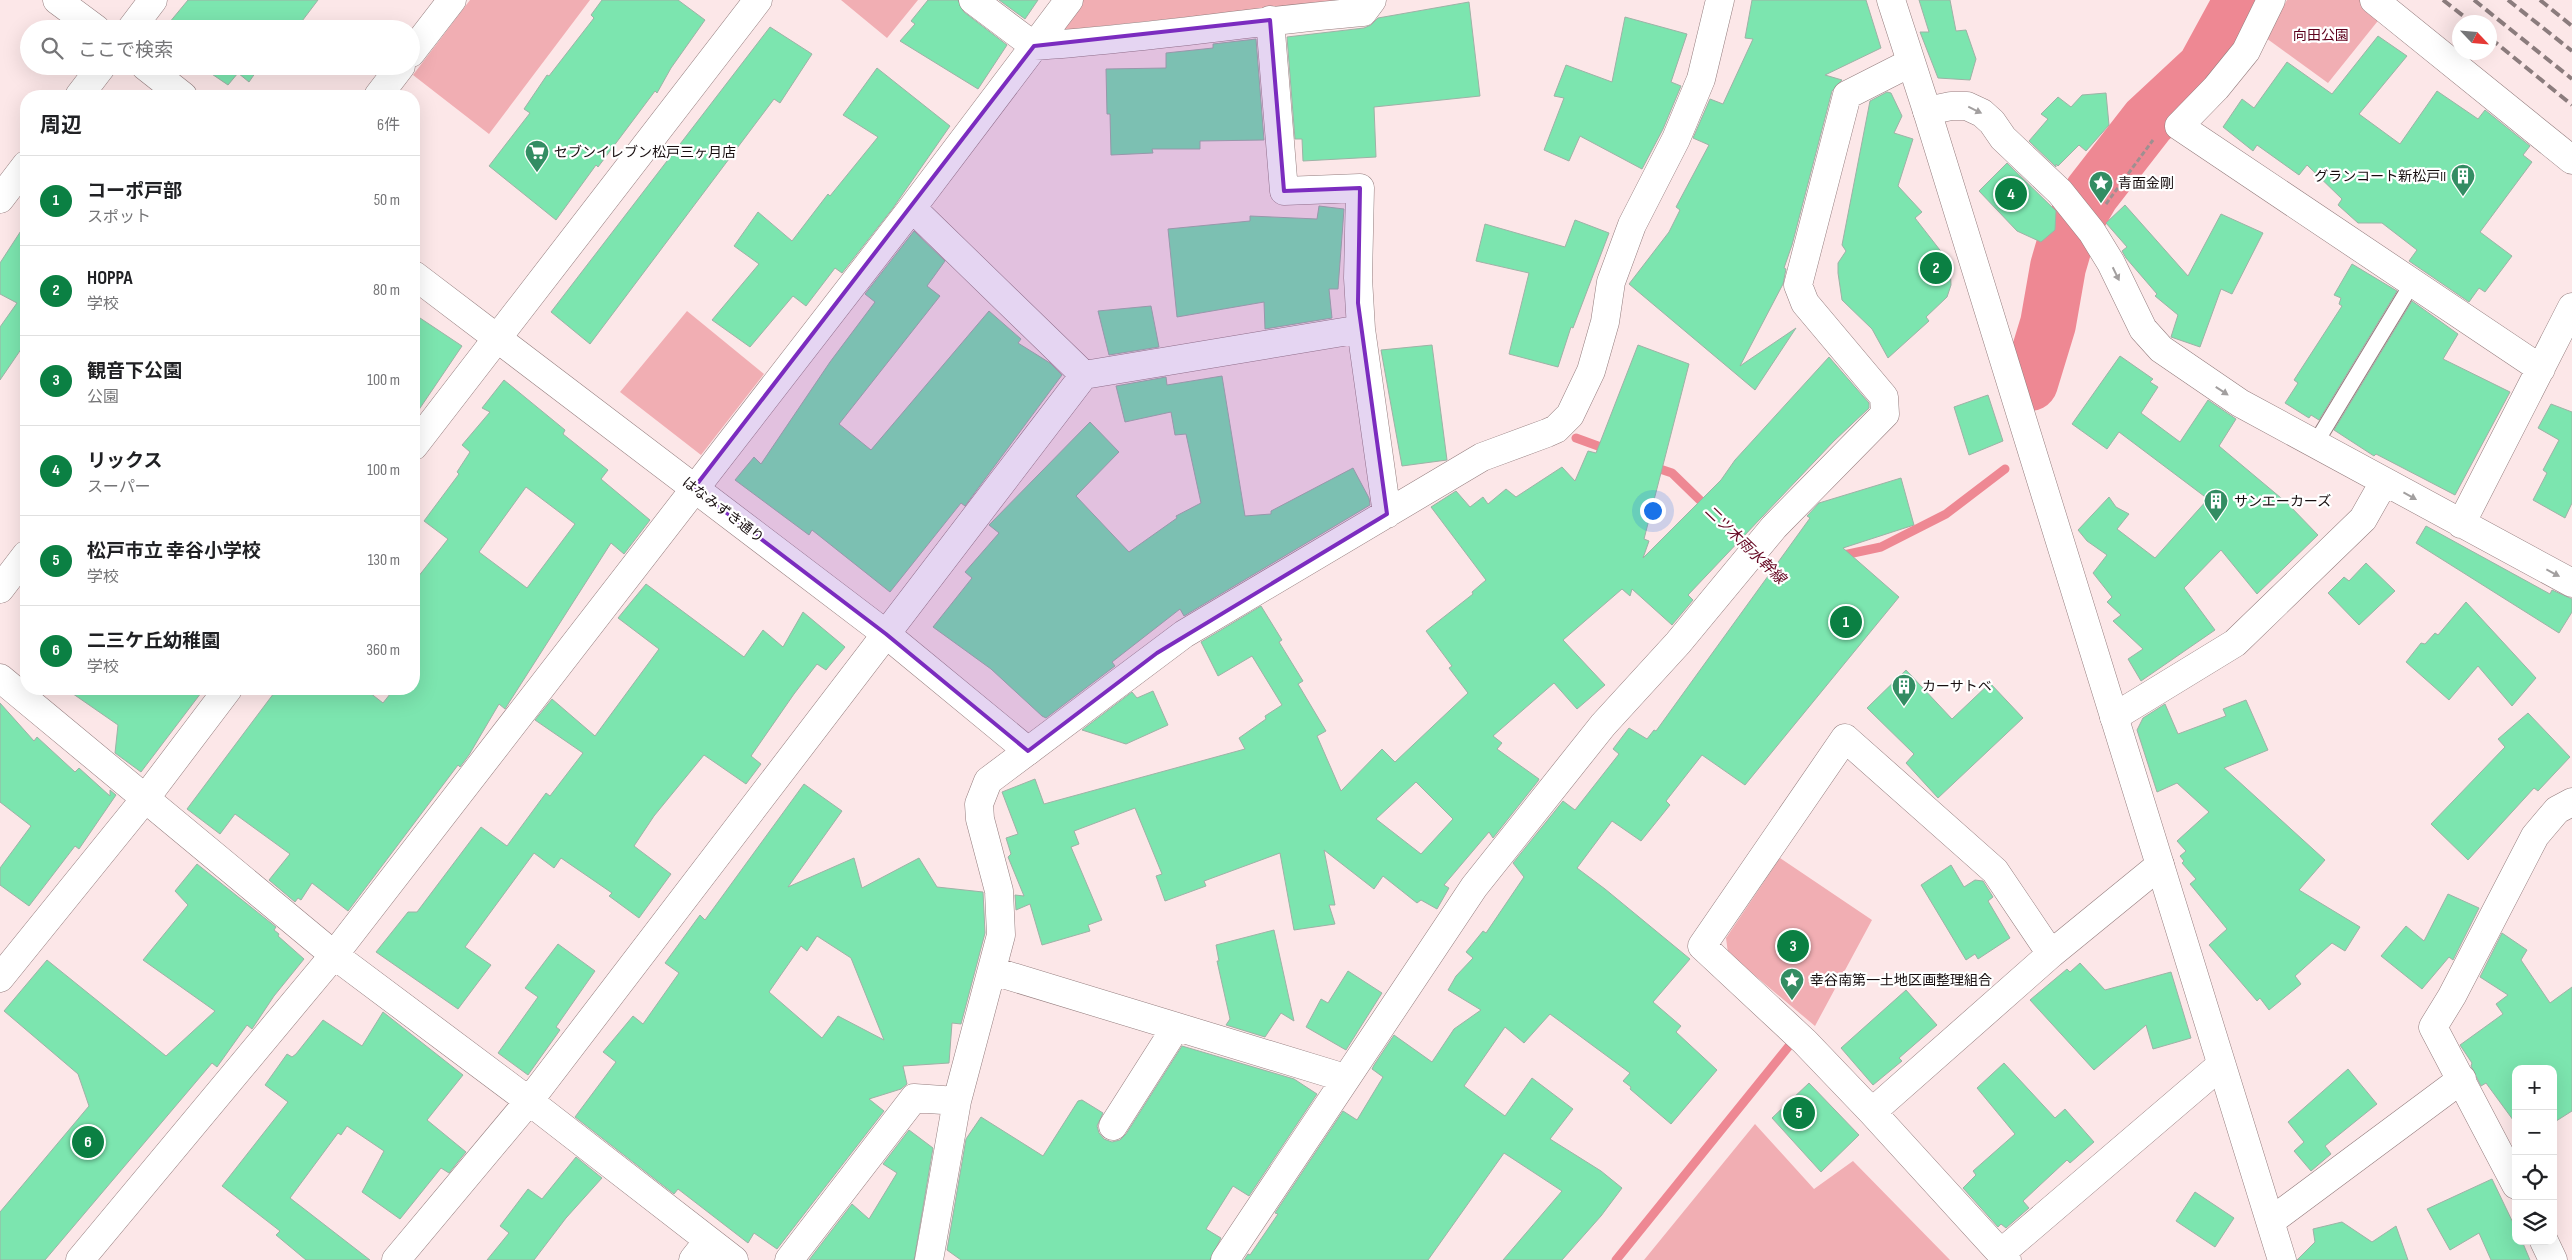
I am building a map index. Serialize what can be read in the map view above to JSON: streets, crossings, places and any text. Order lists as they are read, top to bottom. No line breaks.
{"streets":{"street":["はなみずき通り"]},"water":["二ツ木雨水幹線"],"parks":["向田公園"],"places":{"supermarket":["セブンイレブン松戸三ヶ月店"],"building":["グランコート新松戸II","サンエーカーズ","カーサトベ"],"place":["青面金剛","幸谷南第一土地区画整理組合"]},"north":"bottom right","page":{"search":"ここで検索","heading":["周辺","6件"],"list":[{"mark":"1","name":"コーポ戸部","note":"スポット","value":"50 m"},{"mark":"2","name":"HOPPA","note":"学校","value":"80 m"},{"mark":"3","name":"観音下公園","note":"公園","value":"100 m"},{"mark":"4","name":"リックス","note":"スーパー","value":"100 m"},{"mark":"5","name":"松戸市立 幸谷小学校","note":"学校","value":"130 m"},{"mark":"6","name":"二三ケ丘幼稚園","note":"学校","value":"360 m"}],"pins":["4","2","1","3","5","6"],"map_buttons":["+","−"]}}
